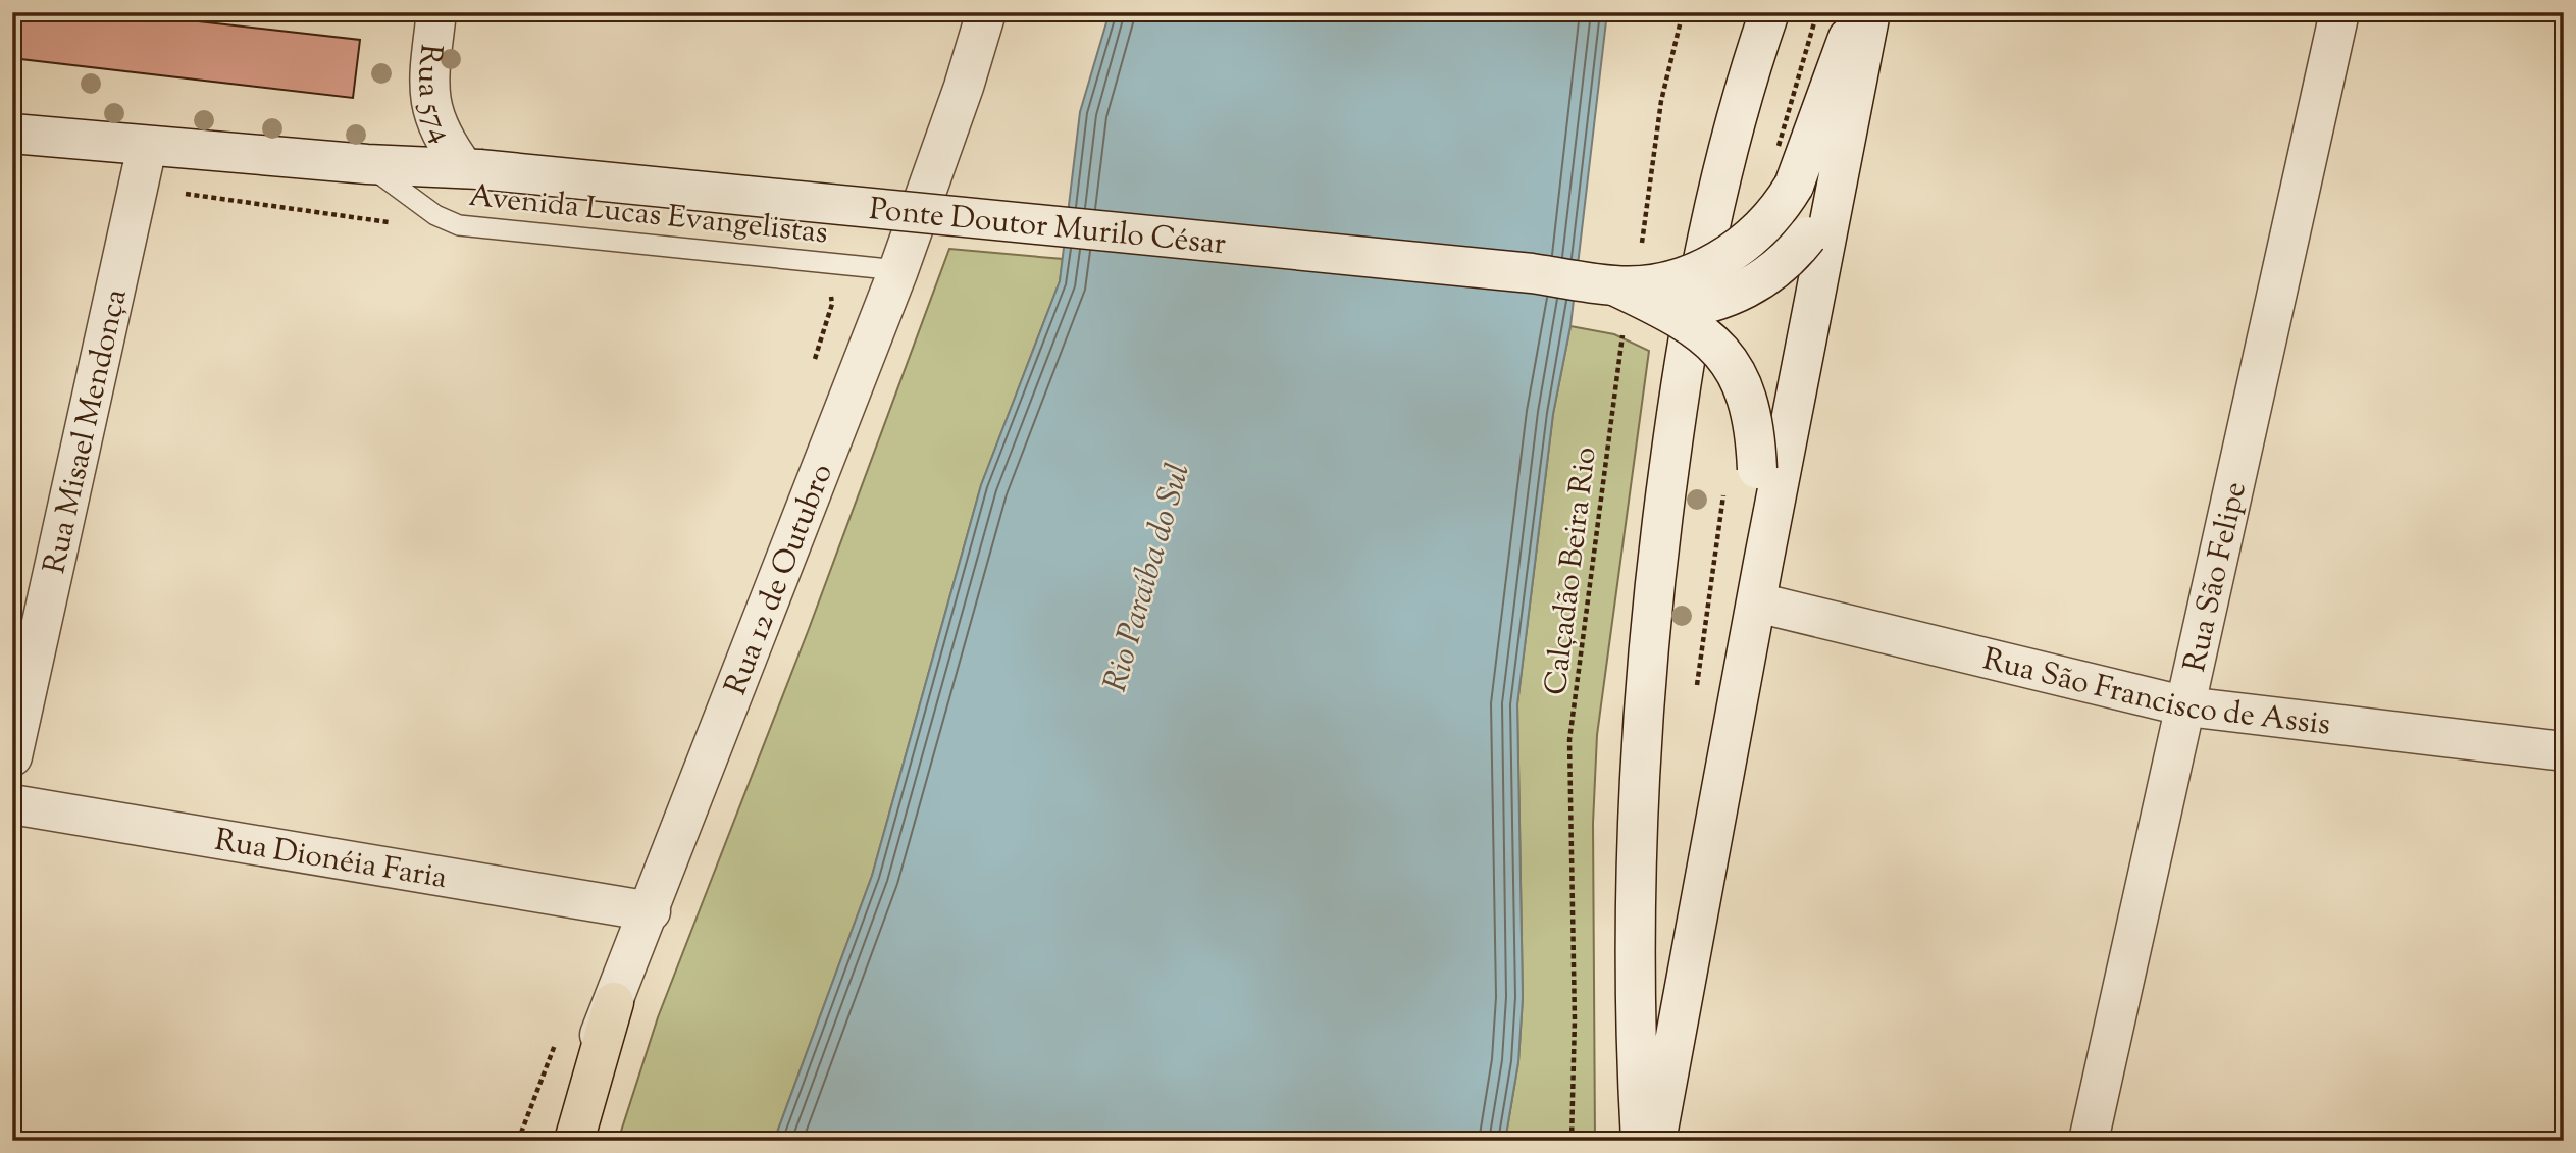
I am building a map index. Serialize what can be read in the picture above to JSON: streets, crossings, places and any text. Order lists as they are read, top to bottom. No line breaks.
{"streets":{"street":["Rua 574","Ponte Doutor Murilo César","Rua Misael Mendonça","Rua São Felipe","Rua 12 de Outubro","Rua São Francisco de Assis","Rua Dionéia Faria"],"lane":["Avenida Lucas Evangelistas"],"path":["Calçadão Beira Rio"]},"crossings":[["Rua 574","Ponte Doutor Murilo César"],["Avenida Lucas Evangelistas","Ponte Doutor Murilo César"],["Avenida Lucas Evangelistas","Rua 12 de Outubro"],["Ponte Doutor Murilo César","Rua Misael Mendonça"],["Ponte Doutor Murilo César","Calçadão Beira Rio"],["Rua São Felipe","Rua São Francisco de Assis"],["Rua 12 de Outubro","Rua Dionéia Faria"]],"water":["Rio Paraíba do Sul"]}
